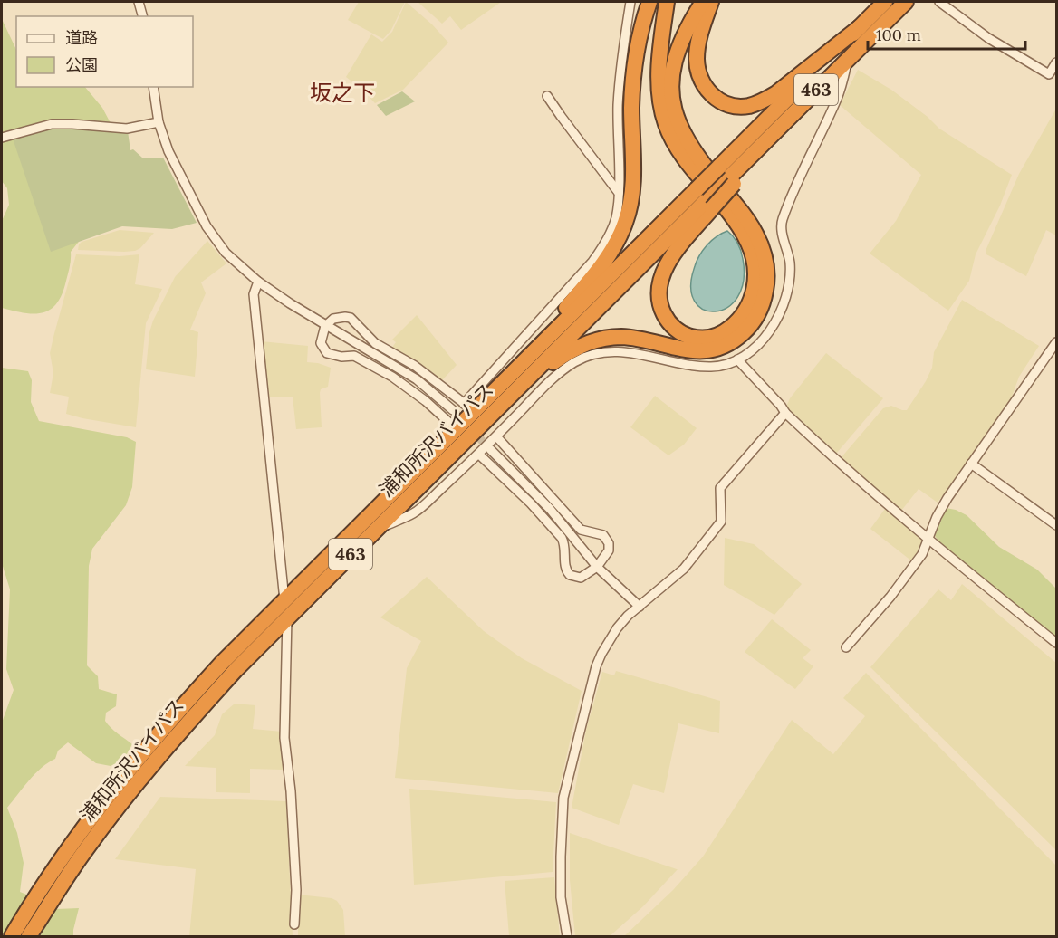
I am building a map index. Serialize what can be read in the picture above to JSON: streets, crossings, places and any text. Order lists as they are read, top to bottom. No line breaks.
{"streets":{"highway":["463","浦和所沢バイパス"]},"districts":["坂之下"],"legend":["道路","公園"],"scale_bar":"100 m"}
